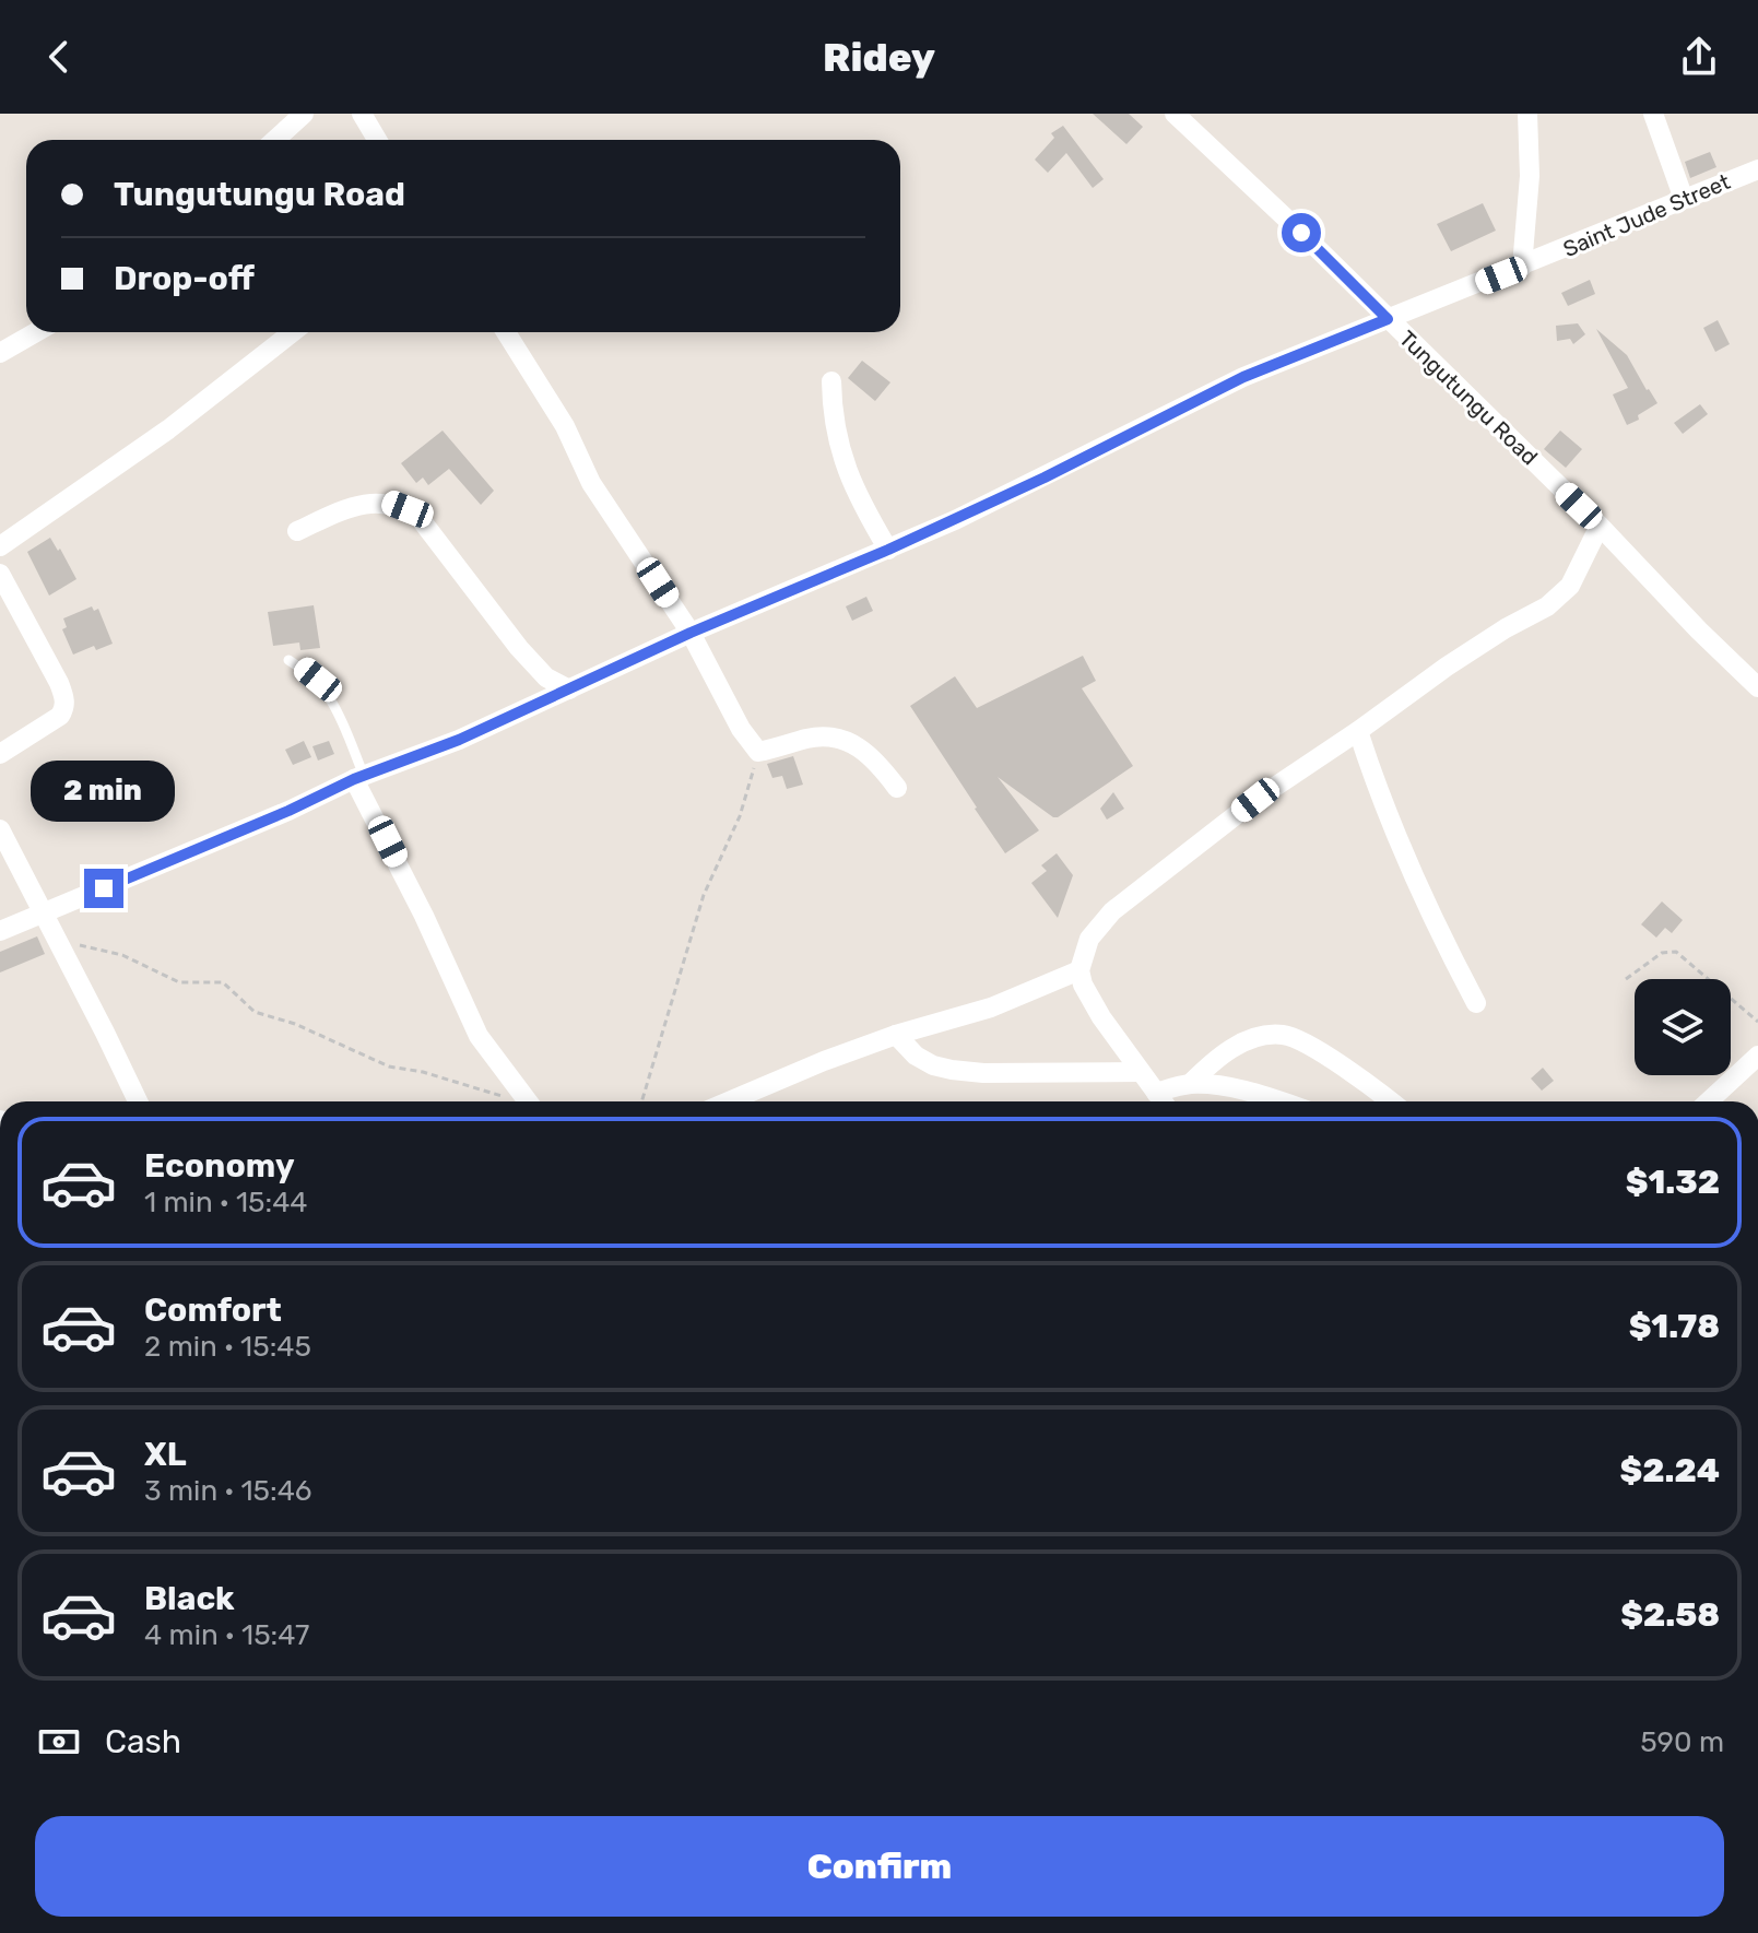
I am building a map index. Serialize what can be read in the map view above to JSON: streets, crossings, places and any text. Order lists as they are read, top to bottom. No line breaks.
{"streets":{"street":["Saint Jude Street","Tungutungu Road"]},"crossings":[["Saint Jude Street","Tungutungu Road"]],"page":{"header":"Ridey","banner":["Tungutungu Road","Drop-off"],"bubble":"2 min","list":[{"name":"Economy","note":"1 min · 15:44","value":"$1.32"},{"name":"Comfort","note":"2 min · 15:45","value":"$1.78"},{"name":"XL","note":"3 min · 15:46","value":"$2.24"},{"name":"Black","note":"4 min · 15:47","value":"$2.58"}],"pay":["Cash","590 m"],"buttons":"Confirm"}}
